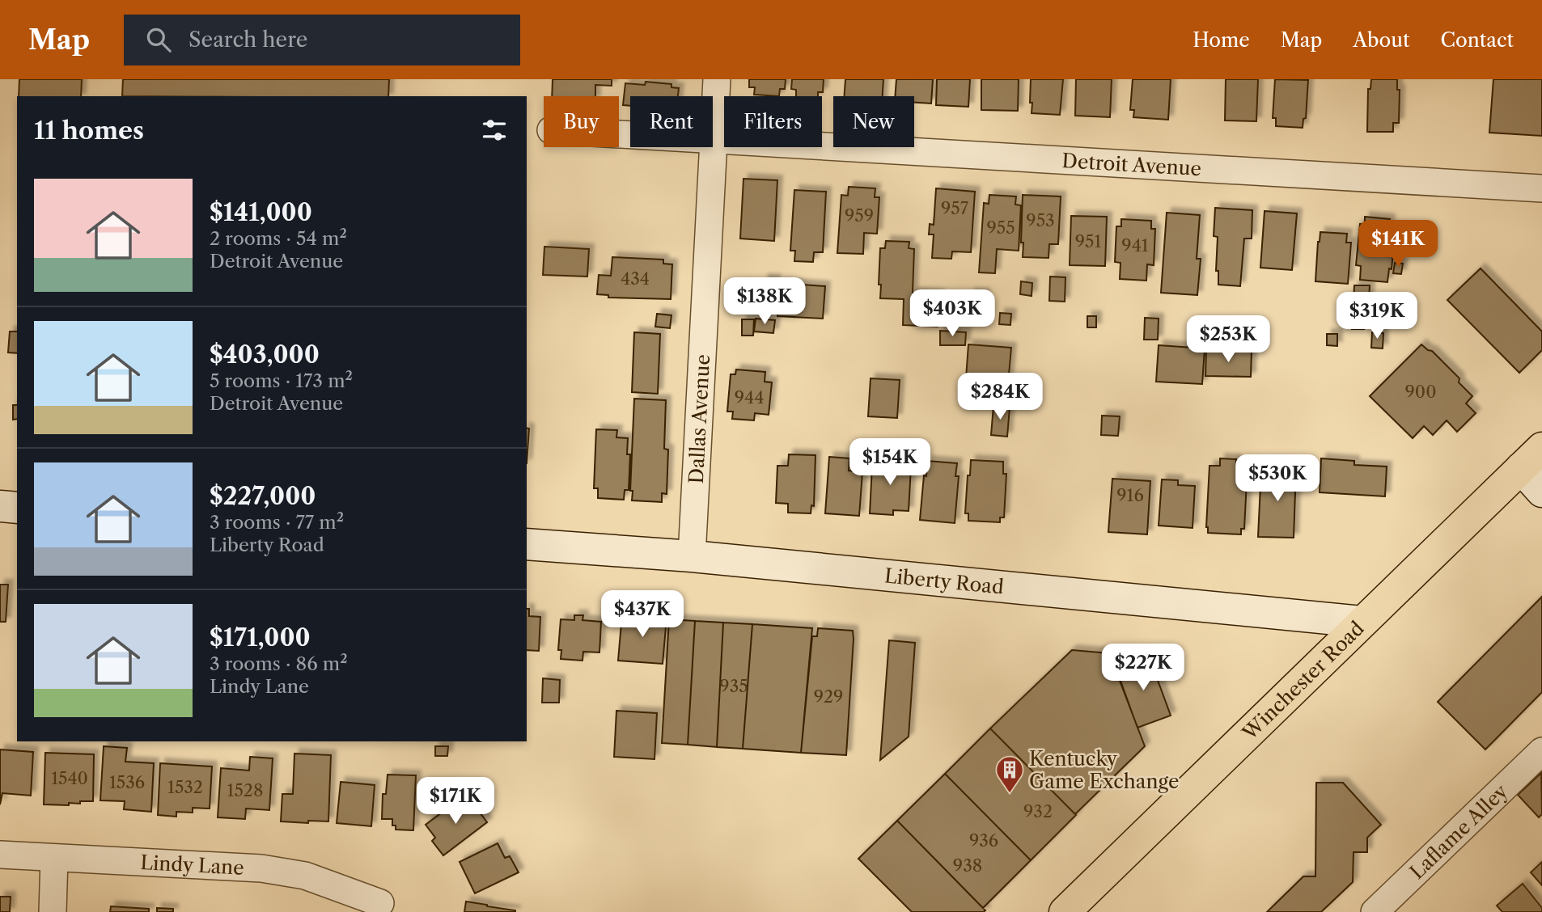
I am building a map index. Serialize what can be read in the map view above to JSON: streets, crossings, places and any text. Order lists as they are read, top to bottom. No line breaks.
{"streets":{"main road":["Liberty Road","Winchester Road"],"street":["Detroit Avenue","Dallas Avenue","Laflame Alley","Lindy Lane"]},"crossings":[["Detroit Avenue","Dallas Avenue"],["Dallas Avenue","Liberty Road"],["Liberty Road","Winchester Road"]],"places":{"building":["Kentucky Game Exchange"]},"house_numbers":["957","959","953","955","951","941","434","900","944","916","935","929","1540","1536","1532","1528","932","936","938"],"page":{"header":"Map","search":"Search here","nav":["Home","Map","About","Contact"],"chip":["Buy","Rent","Filters","New"],"heading":"11 homes","list":[{"name":"$141,000","note":"2 rooms · 54 m² · Detroit Avenue"},{"name":"$403,000","note":"5 rooms · 173 m² · Detroit Avenue"},{"name":"$227,000","note":"3 rooms · 77 m² · Liberty Road"},{"name":"$171,000","note":"3 rooms · 86 m² · Lindy Lane"}],"price":["$141K","$138K","$403K","$319K","$253K","$284K","$154K","$530K","$437K","$227K","$171K"]}}
